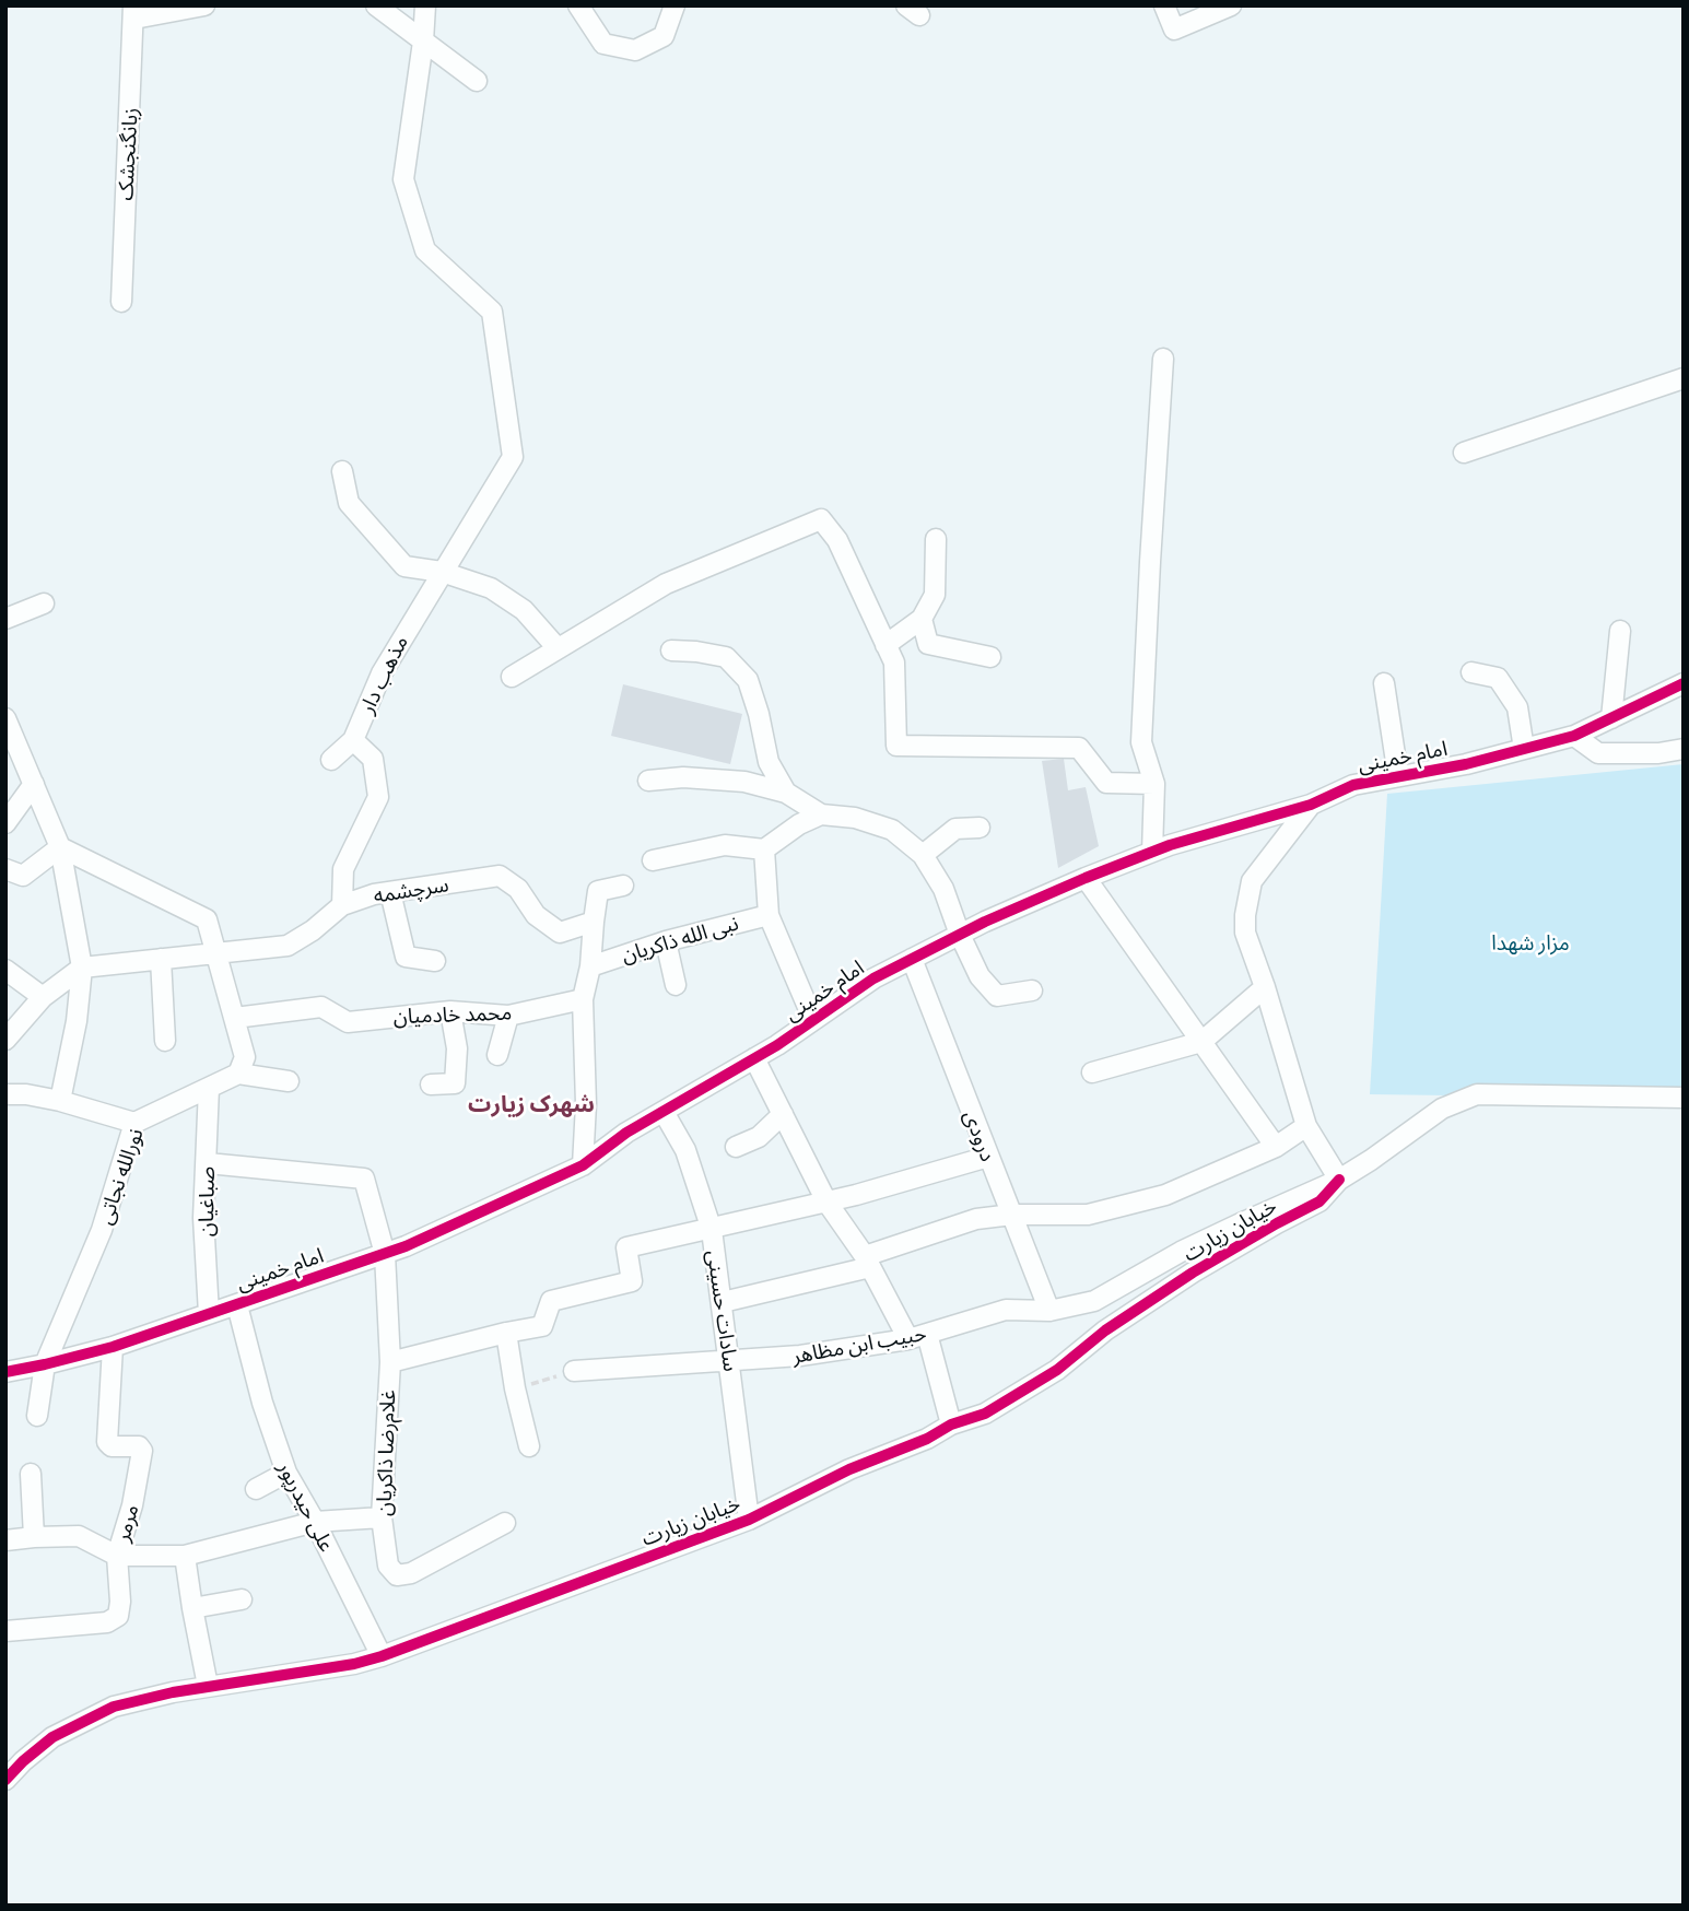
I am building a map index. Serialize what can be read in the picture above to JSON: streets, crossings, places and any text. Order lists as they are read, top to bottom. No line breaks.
{"streets":{"street":["زبانگنجشک","مذهب دار","امام خمینی","سرچشمه","نبی الله ذاکریان","محمد خادمیان","درودی","نورالله نجاتی","صباغیان","خیابان زیارت","سادات حسینی","حبیب ابن مظاهر","غلام‌رضا ذاکریان","علی حیدرپور","مرمر"]},"crossings":[["مذهب دار","سرچشمه"],["امام خمینی","درودی"],["امام خمینی","نورالله نجاتی"],["امام خمینی","صباغیان"],["امام خمینی","سادات حسینی"],["امام خمینی","غلام‌رضا ذاکریان"],["امام خمینی","علی حیدرپور"],["امام خمینی","مرمر"],["درودی","حبیب ابن مظاهر"],["نورالله نجاتی","صباغیان"],["صباغیان","غلام‌رضا ذاکریان"],["خیابان زیارت","سادات حسینی"],["خیابان زیارت","حبیب ابن مظاهر"],["خیابان زیارت","علی حیدرپور"],["سادات حسینی","حبیب ابن مظاهر"]],"districts":["شهرک زیارت"],"parks":["مزار شهدا"]}
